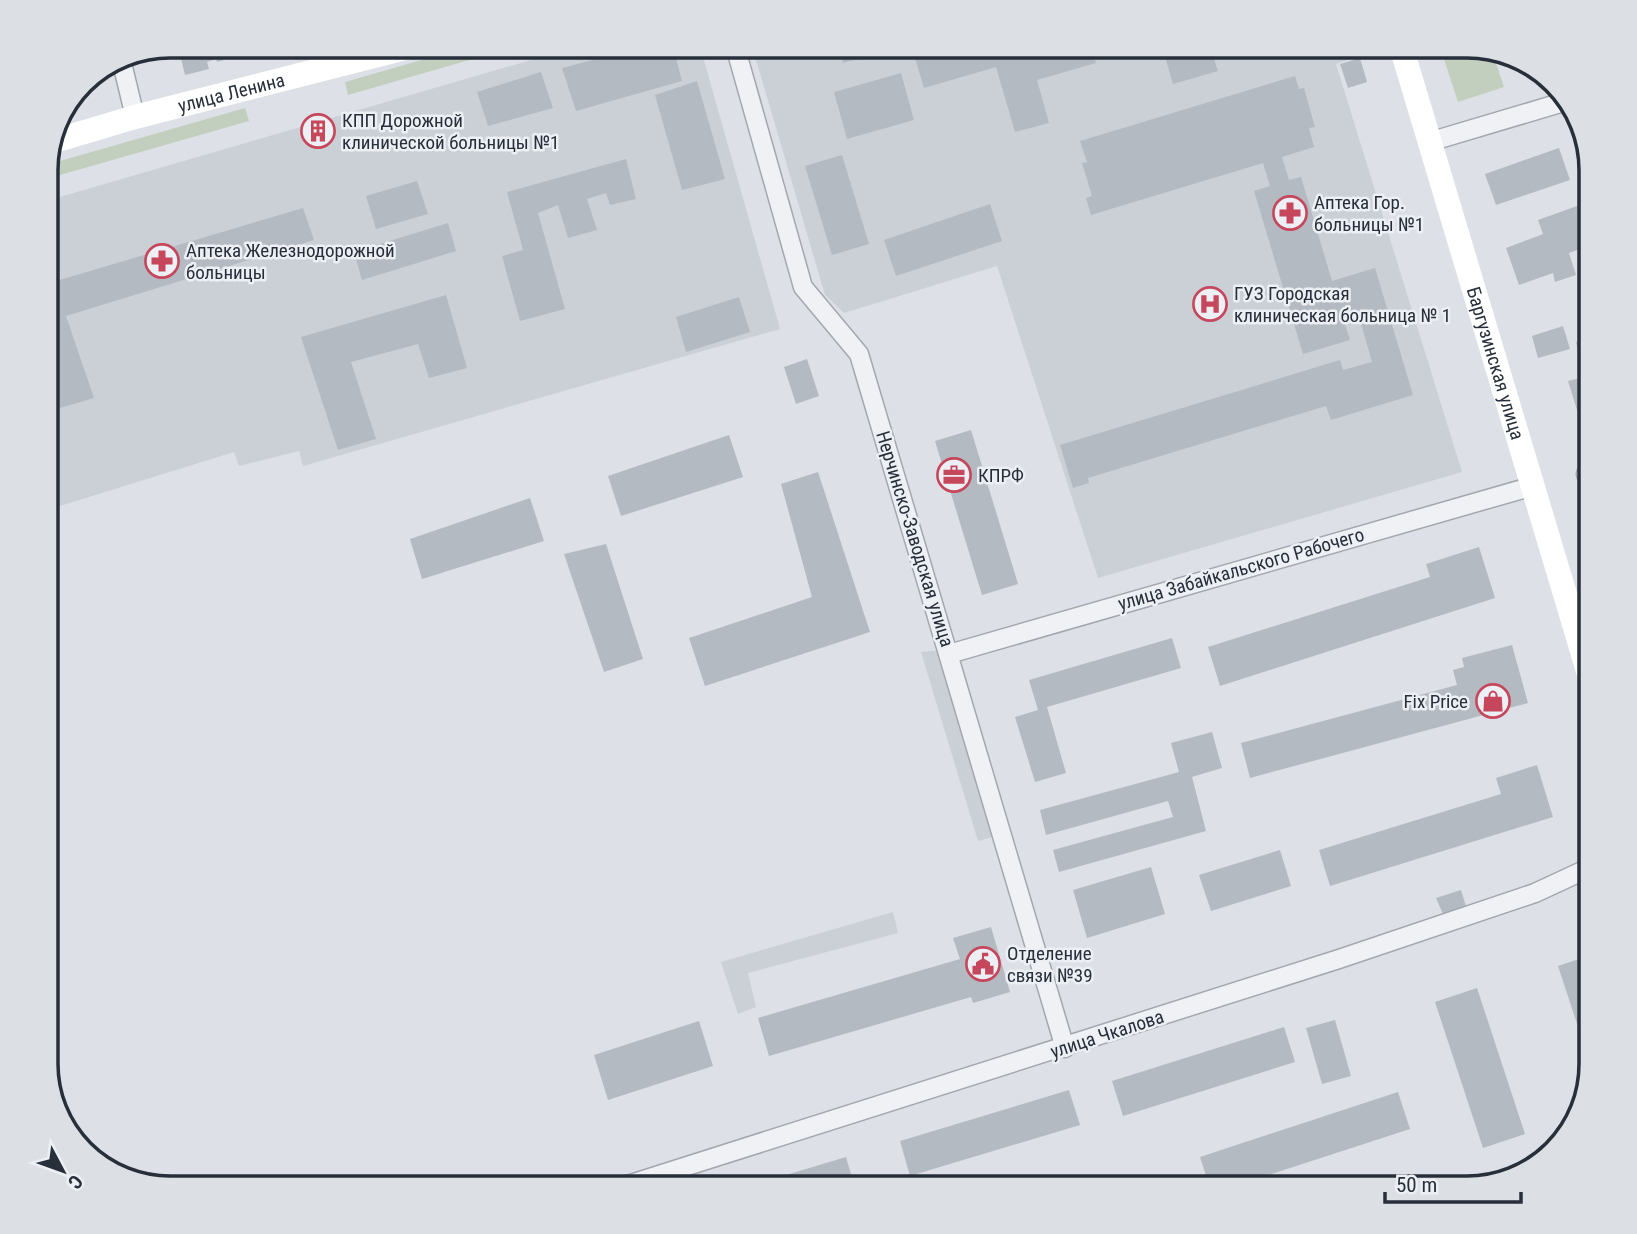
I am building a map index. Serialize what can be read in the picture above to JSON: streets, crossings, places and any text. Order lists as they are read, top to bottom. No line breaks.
{"streets":{"main road":["улица Ленина","Баргузинская улица"],"street":["Нерчинско-Заводская улица","улица Забайкальского Рабочего","улица Чкалова"]},"crossings":[["Баргузинская улица","улица Забайкальского Рабочего"],["Нерчинско-Заводская улица","улица Забайкальского Рабочего"],["Нерчинско-Заводская улица","улица Чкалова"]],"places":{"building":["КПП Дорожной клинической больницы №1"],"pharmacy":["Аптека Гор. больницы №1","Аптека Железнодорожной больницы"],"hospital":["ГУЗ Городская клиническая больница № 1"],"office":["КПРФ"],"shop":["Fix Price"],"public building":["Отделение связи №39"]},"scale_bar":"50 m","north":"bottom right"}
